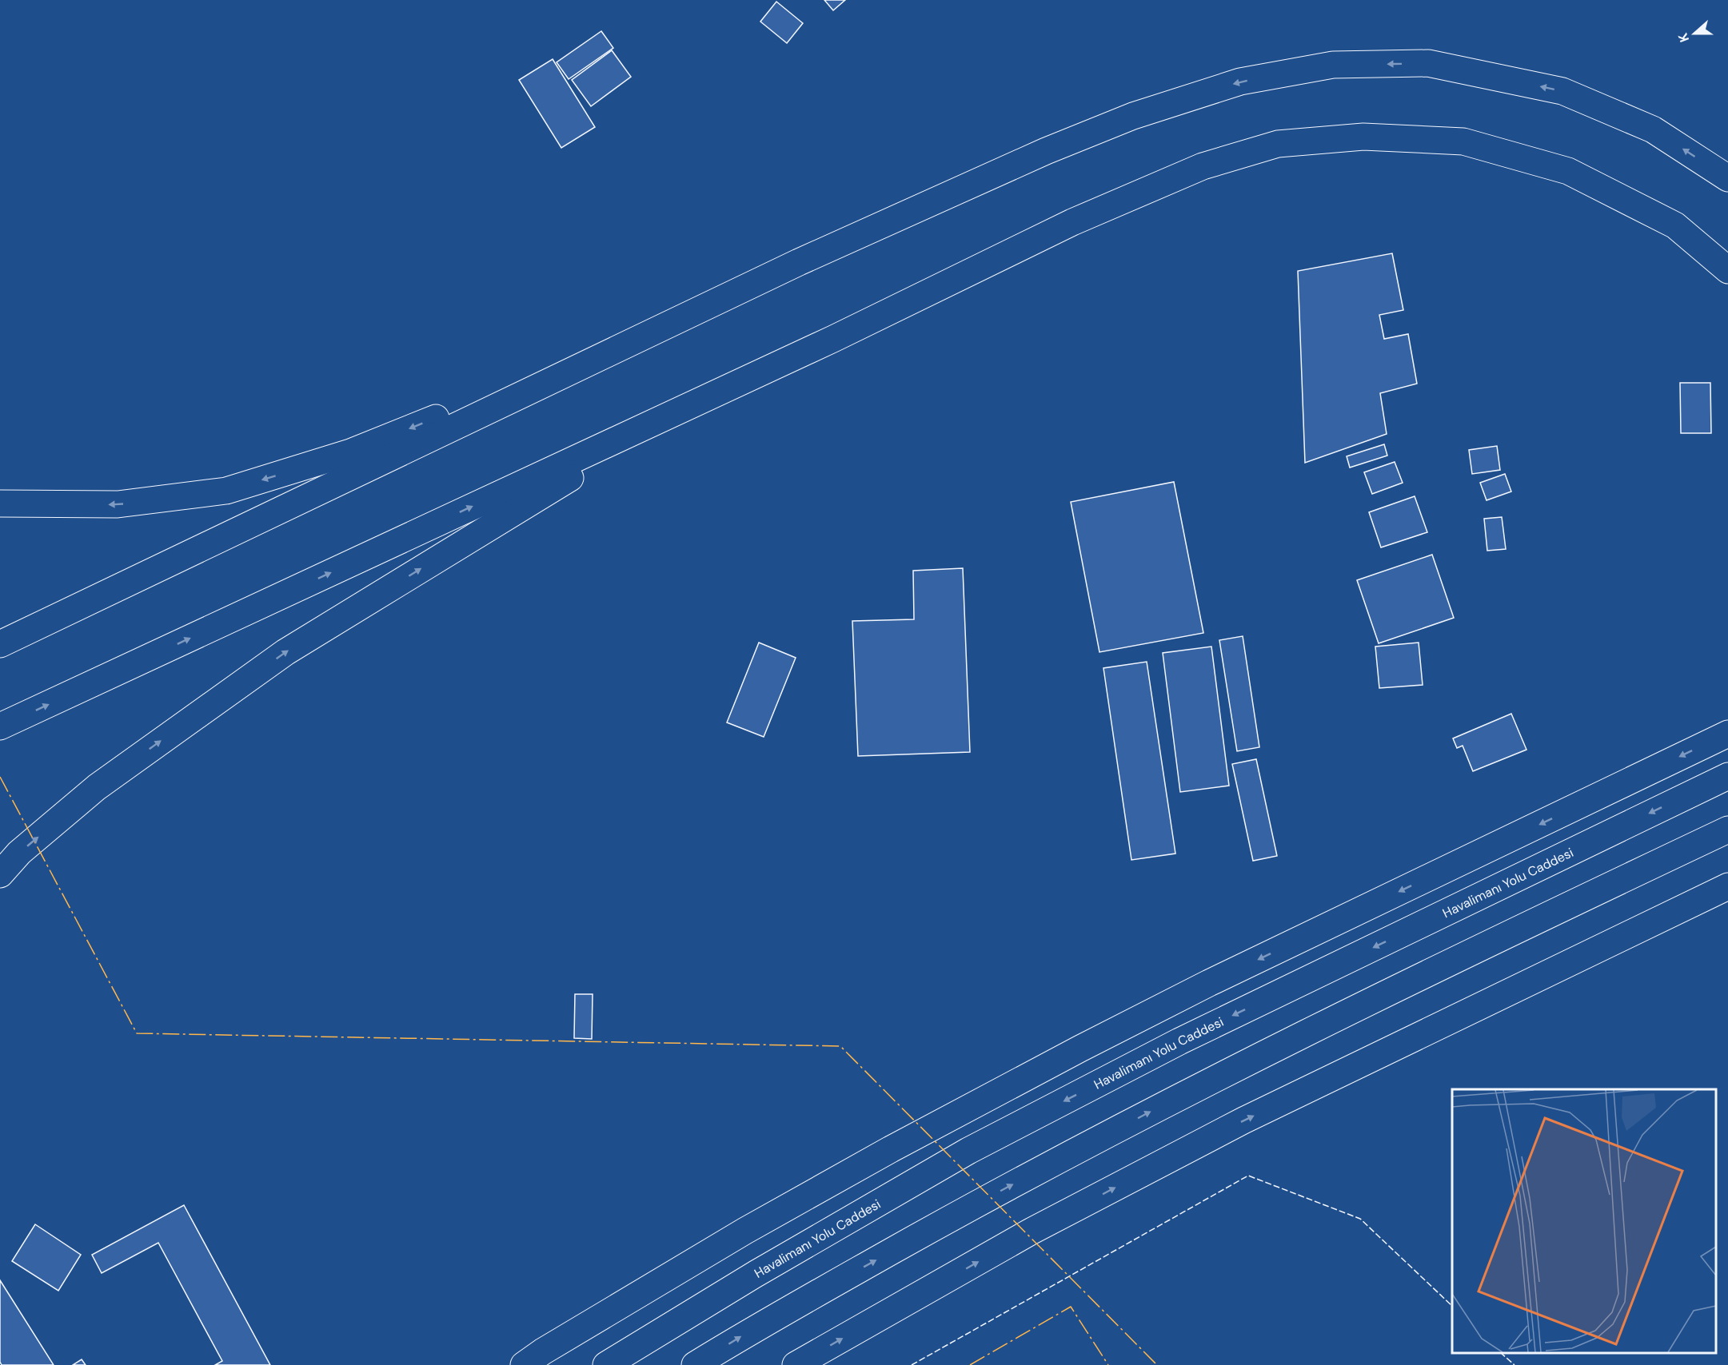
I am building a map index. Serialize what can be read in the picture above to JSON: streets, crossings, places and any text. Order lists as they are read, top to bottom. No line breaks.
{"streets":{"highway":["Havalimanı Yolu Caddesi"]},"north":"left"}
